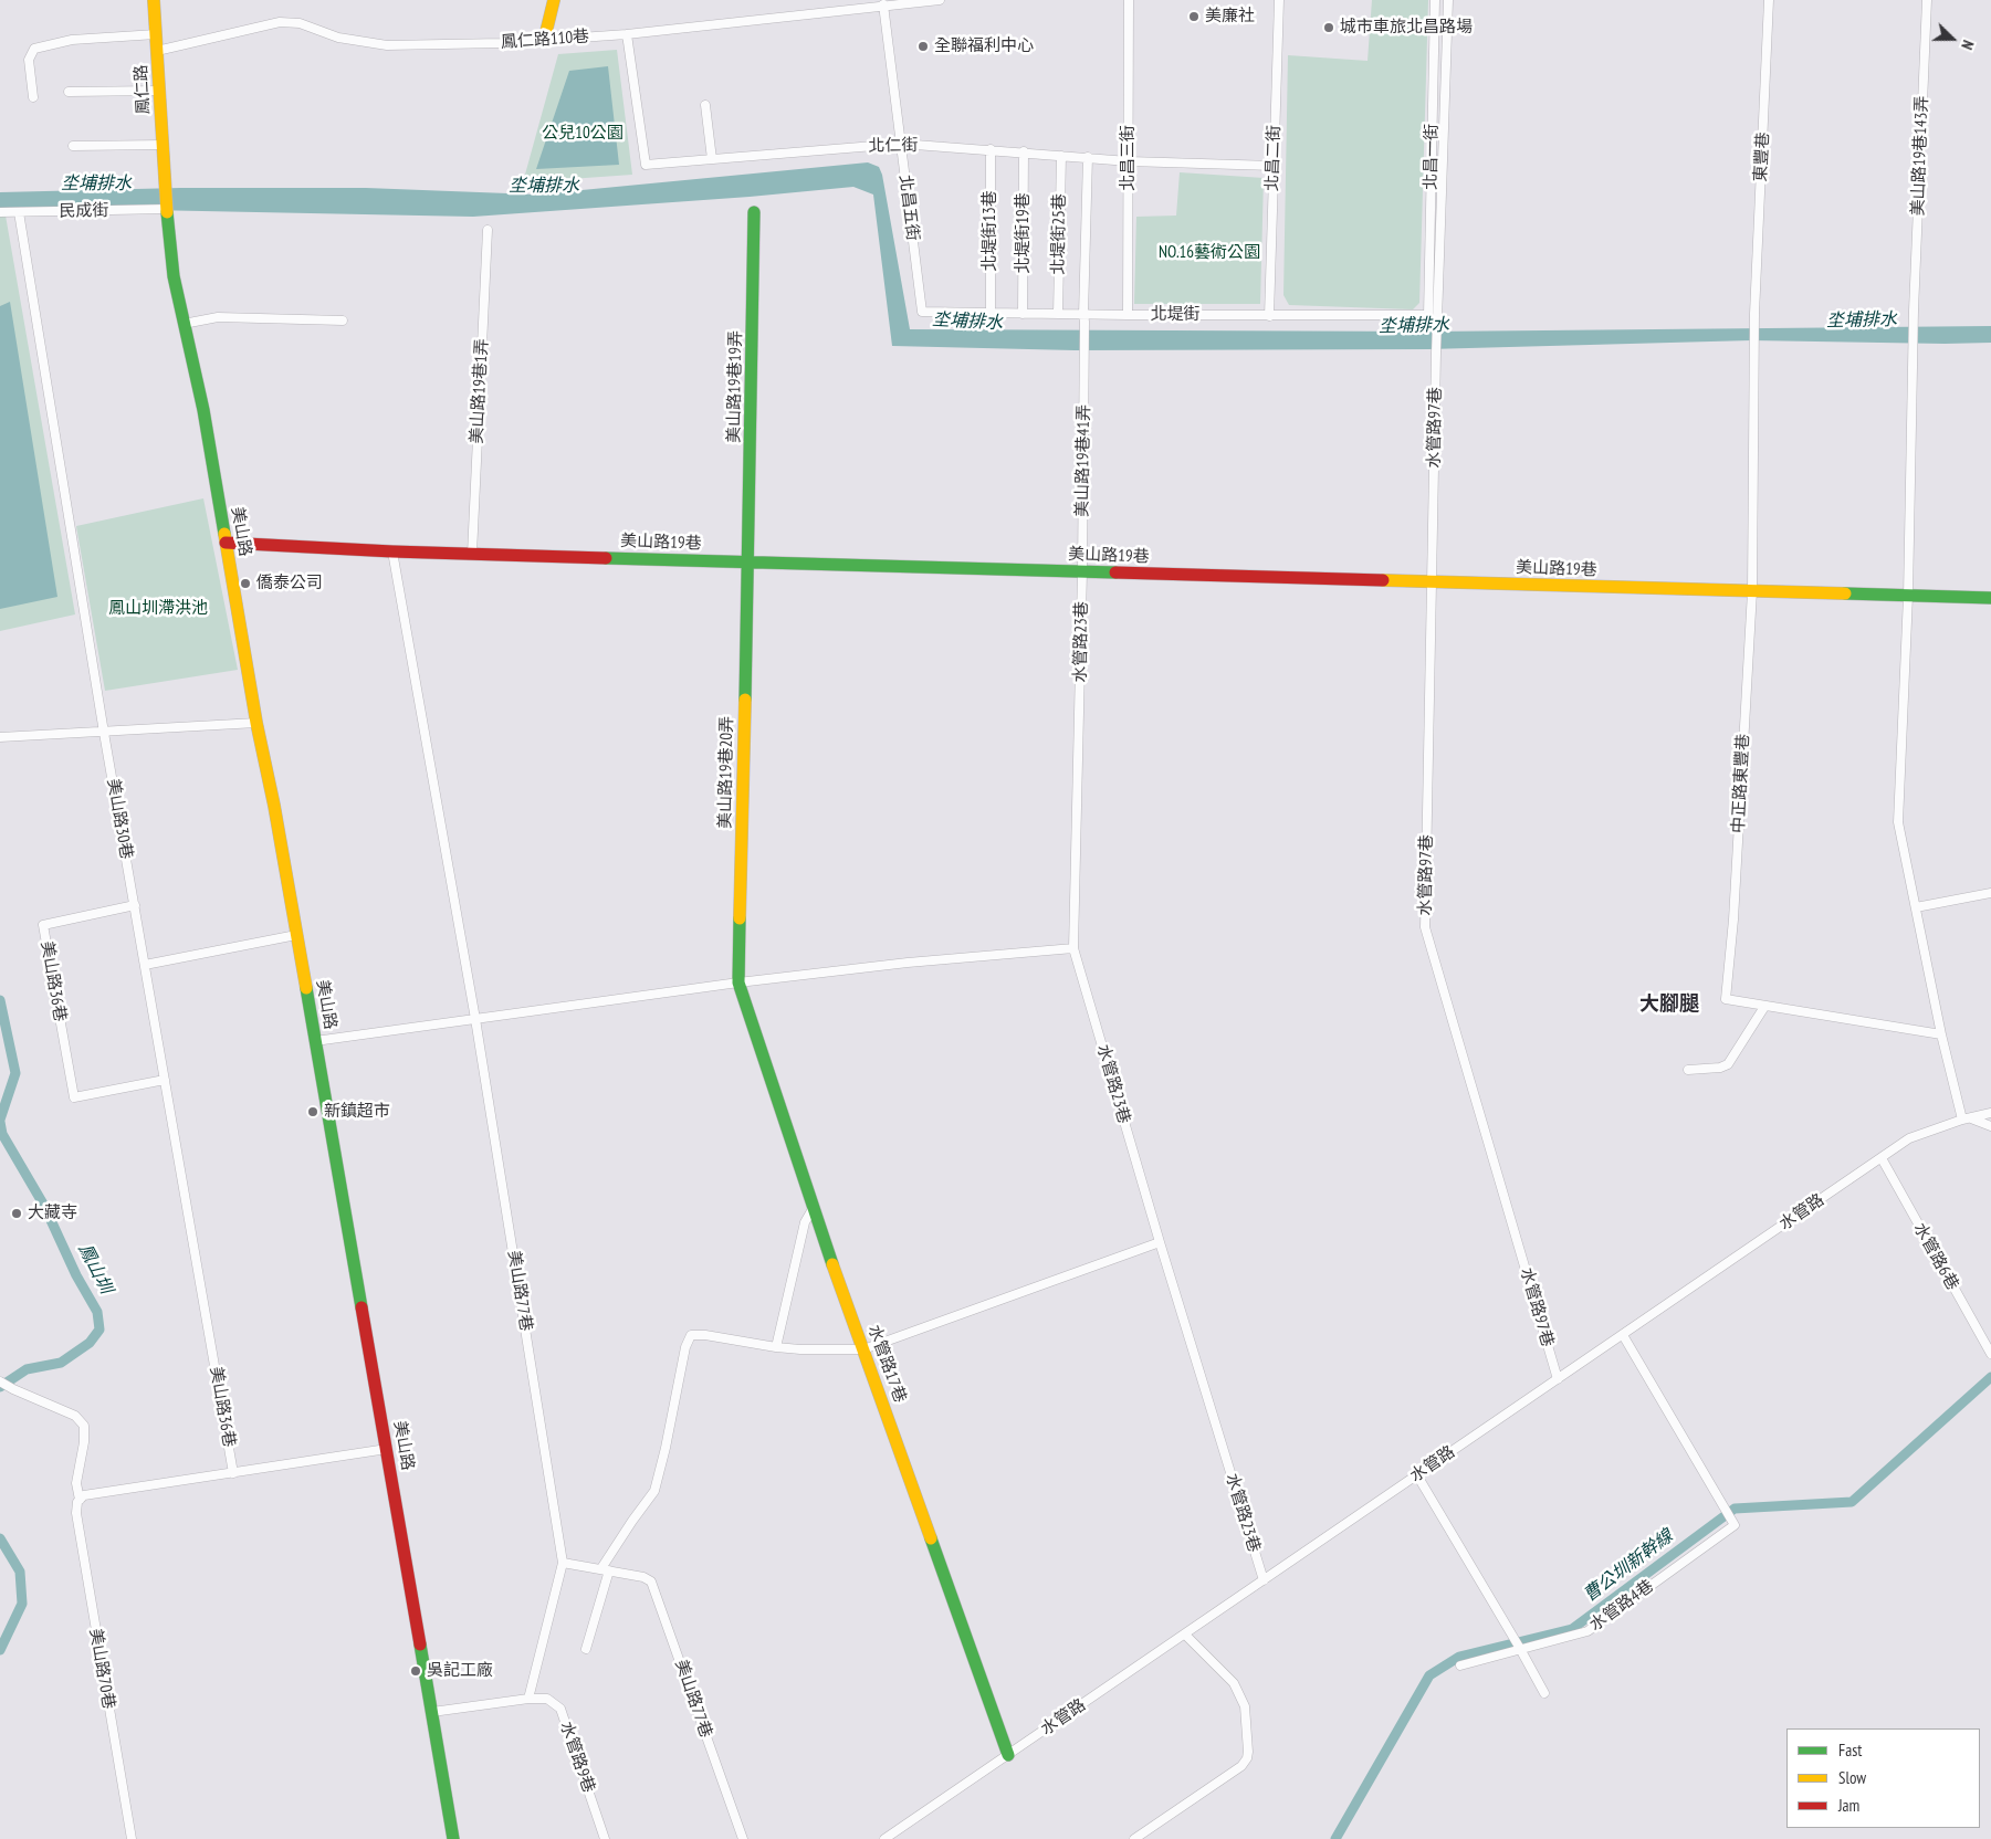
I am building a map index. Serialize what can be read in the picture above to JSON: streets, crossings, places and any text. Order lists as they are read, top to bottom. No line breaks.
{"streets":{"street":["鳳仁路110巷","鳳仁路","北仁街","美山路19巷143弄","北昌一街","東豐巷","北昌三街","北昌二街","北昌五街","民成街","北堤街13巷","北堤街19巷","北堤街25巷","北堤街","美山路19巷19弄","美山路19巷1弄","水管路97巷","美山路19巷41弄","美山路","美山路19巷","水管路23巷","美山路19巷20弄","中正路東豐巷","美山路30巷","美山路36巷","水管路","水管路6巷","美山路77巷","水管路17巷","水管路4巷","美山路70巷","水管路9巷"]},"crossings":[["鳳仁路110巷","鳳仁路"],["鳳仁路110巷","北仁街"],["鳳仁路110巷","北昌五街"],["鳳仁路","美山路"],["北仁街","北昌三街"],["北仁街","北昌二街"],["北仁街","北昌五街"],["北仁街","北堤街13巷"],["北仁街","北堤街19巷"],["北仁街","北堤街25巷"],["北仁街","美山路19巷41弄"],["美山路19巷143弄","美山路19巷"],["北昌一街","北堤街"],["東豐巷","中正路東豐巷"],["北昌三街","北堤街"],["北昌二街","北堤街"],["北昌五街","北堤街"],["民成街","美山路"],["民成街","美山路30巷"],["北堤街13巷","北堤街"],["北堤街19巷","北堤街"],["北堤街25巷","北堤街"],["北堤街","美山路19巷41弄"],["美山路19巷19弄","美山路19巷"],["美山路19巷19弄","美山路19巷20弄"],["美山路19巷1弄","美山路19巷"],["水管路97巷","美山路19巷"],["水管路97巷","水管路"],["美山路19巷41弄","美山路19巷"],["美山路19巷41弄","水管路23巷"],["美山路","美山路19巷"],["美山路19巷","水管路23巷"],["美山路19巷","美山路19巷20弄"],["美山路19巷","中正路東豐巷"],["美山路19巷","美山路77巷"],["水管路23巷","水管路"],["美山路19巷20弄","水管路17巷"],["美山路30巷","美山路36巷"],["水管路","水管路6巷"],["水管路","水管路17巷"],["水管路","水管路4巷"],["美山路77巷","水管路9巷"]],"districts":["大腳腿"],"water":["坔埔排水","鳳山圳","曹公圳新幹線"],"parks":["公兒10公園","NO.16藝術公園","鳳山圳滯洪池"],"places":["美廉社","城市車旅北昌路場","全聯福利中心","僑泰公司","新鎮超市","大藏寺","吳記工廠"],"legend":["Fast","Slow","Jam"],"north":"right"}
